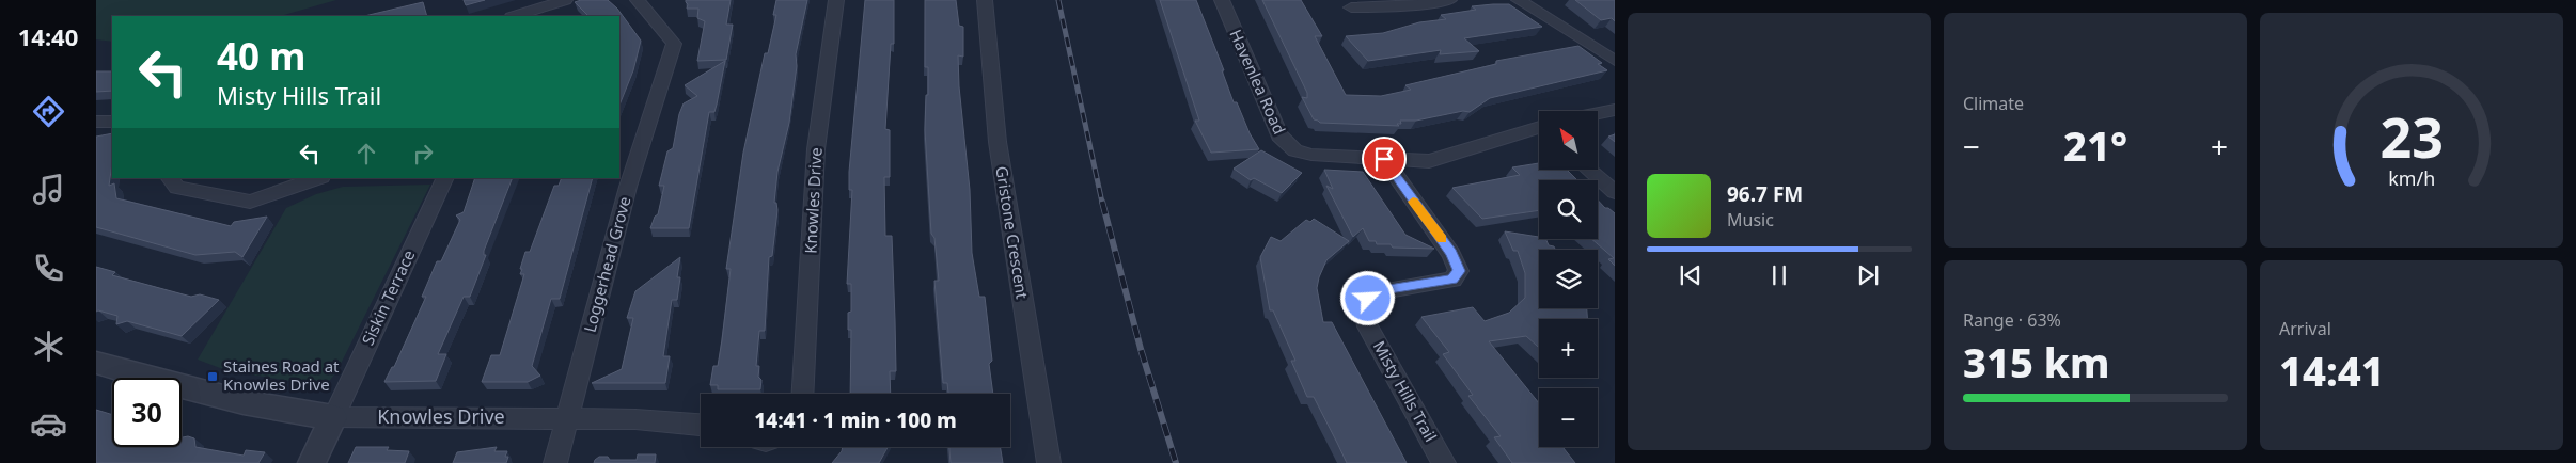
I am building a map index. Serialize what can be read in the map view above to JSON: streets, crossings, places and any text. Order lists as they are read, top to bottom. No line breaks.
{"streets":{"street":["Havenlea Road","Knowles Drive","Gristone Crescent","Loggerhead Grove","Siskin Terrace","Misty Hills Trail"]},"crossings":[["Havenlea Road","Misty Hills Trail"],["Knowles Drive","Loggerhead Grove"],["Knowles Drive","Siskin Terrace"]],"places":{"transit":["Staines Road at Knowles Drive"]},"north":"top left","page":{"tabs":"14:40","tile":["Climate",["Range · 63%","315 km"],["Arrival","14:41"]],"turn":["40 m","Misty Hills Trail"],"map_buttons":["+","−"],"heat":["−","21°","+"],"song":["96.7 FM","Music"],"limit":"30","trip":"14:41 · 1 min · 100 m","gauge":["23","km/h"]}}
